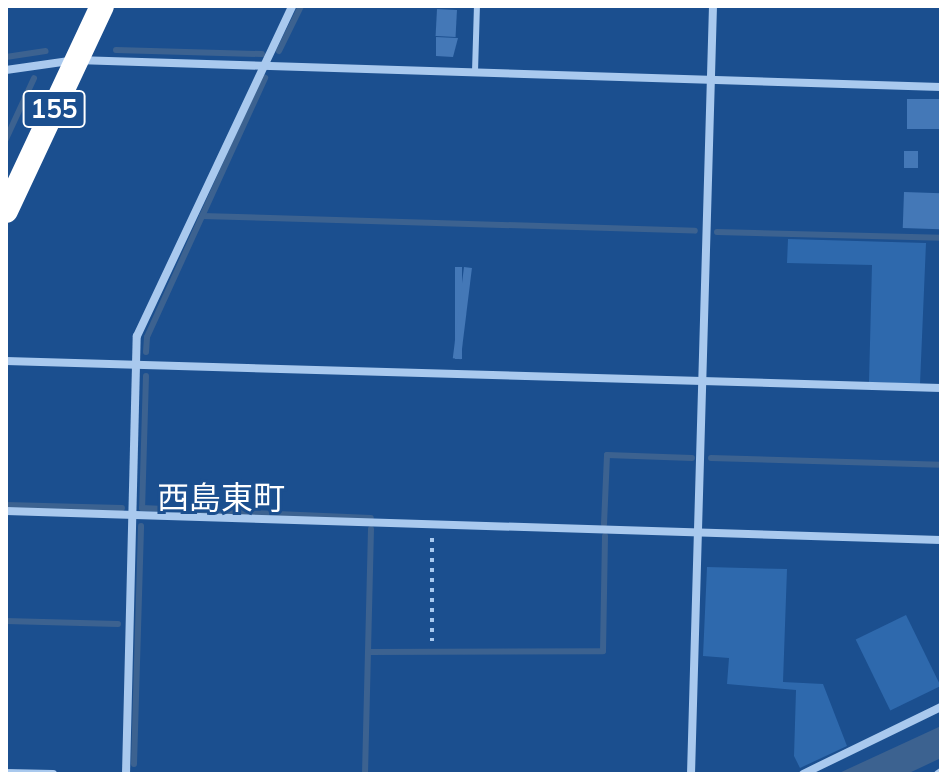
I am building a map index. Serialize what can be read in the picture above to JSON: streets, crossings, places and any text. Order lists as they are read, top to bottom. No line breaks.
{"streets":{"highway":["155"]},"districts":["西島東町"]}
